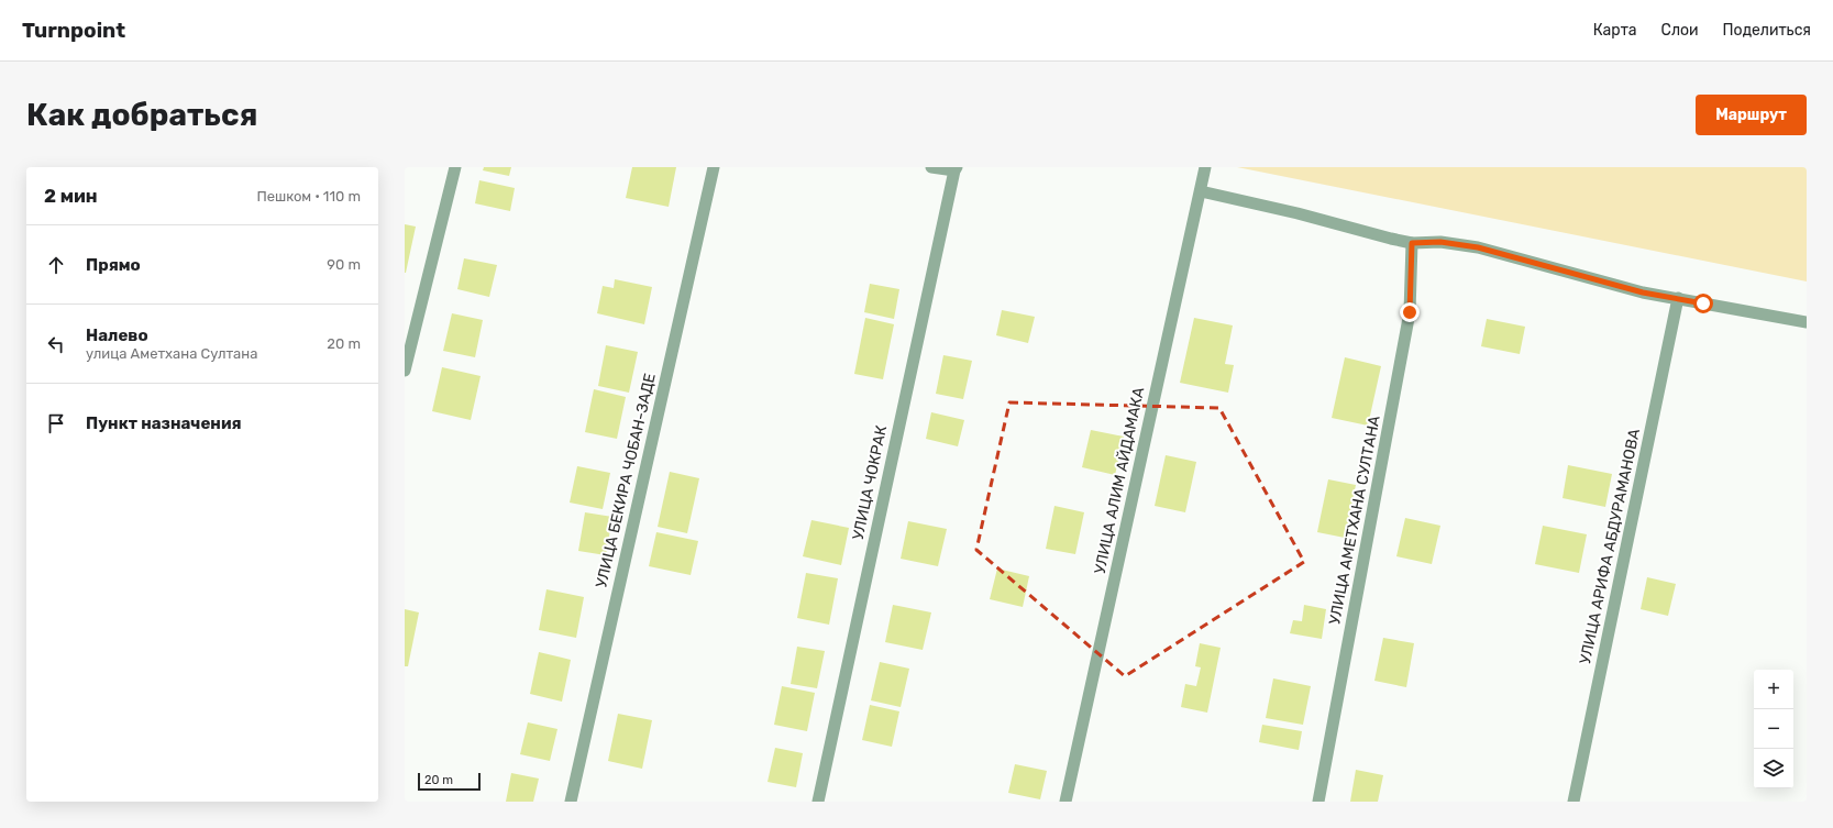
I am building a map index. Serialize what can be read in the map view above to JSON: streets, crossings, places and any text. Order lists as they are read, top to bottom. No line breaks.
{"streets":{"street":["УЛИЦА БЕКИРА ЧОБАН-ЗАДЕ","УЛИЦА АЛИМ АЙДАМАКА","УЛИЦА ЧОКРАК","УЛИЦА АМЕТХАНА СУЛТАНА","УЛИЦА АРИФА АБДУРАМАНОВА"]},"scale_bar":"20 m","page":{"header":"Turnpoint","nav":["Карта","Слои","Поделиться"],"buttons":"Маршрут","title":"Как добраться","heading":["2 мин","Пешком · 110 m"],"list":[["Прямо","90 m"],["Налево","улица Аметхана Султана","20 m"],"Пункт назначения"],"map_buttons":["+","−"],"scale":"20 m"}}
